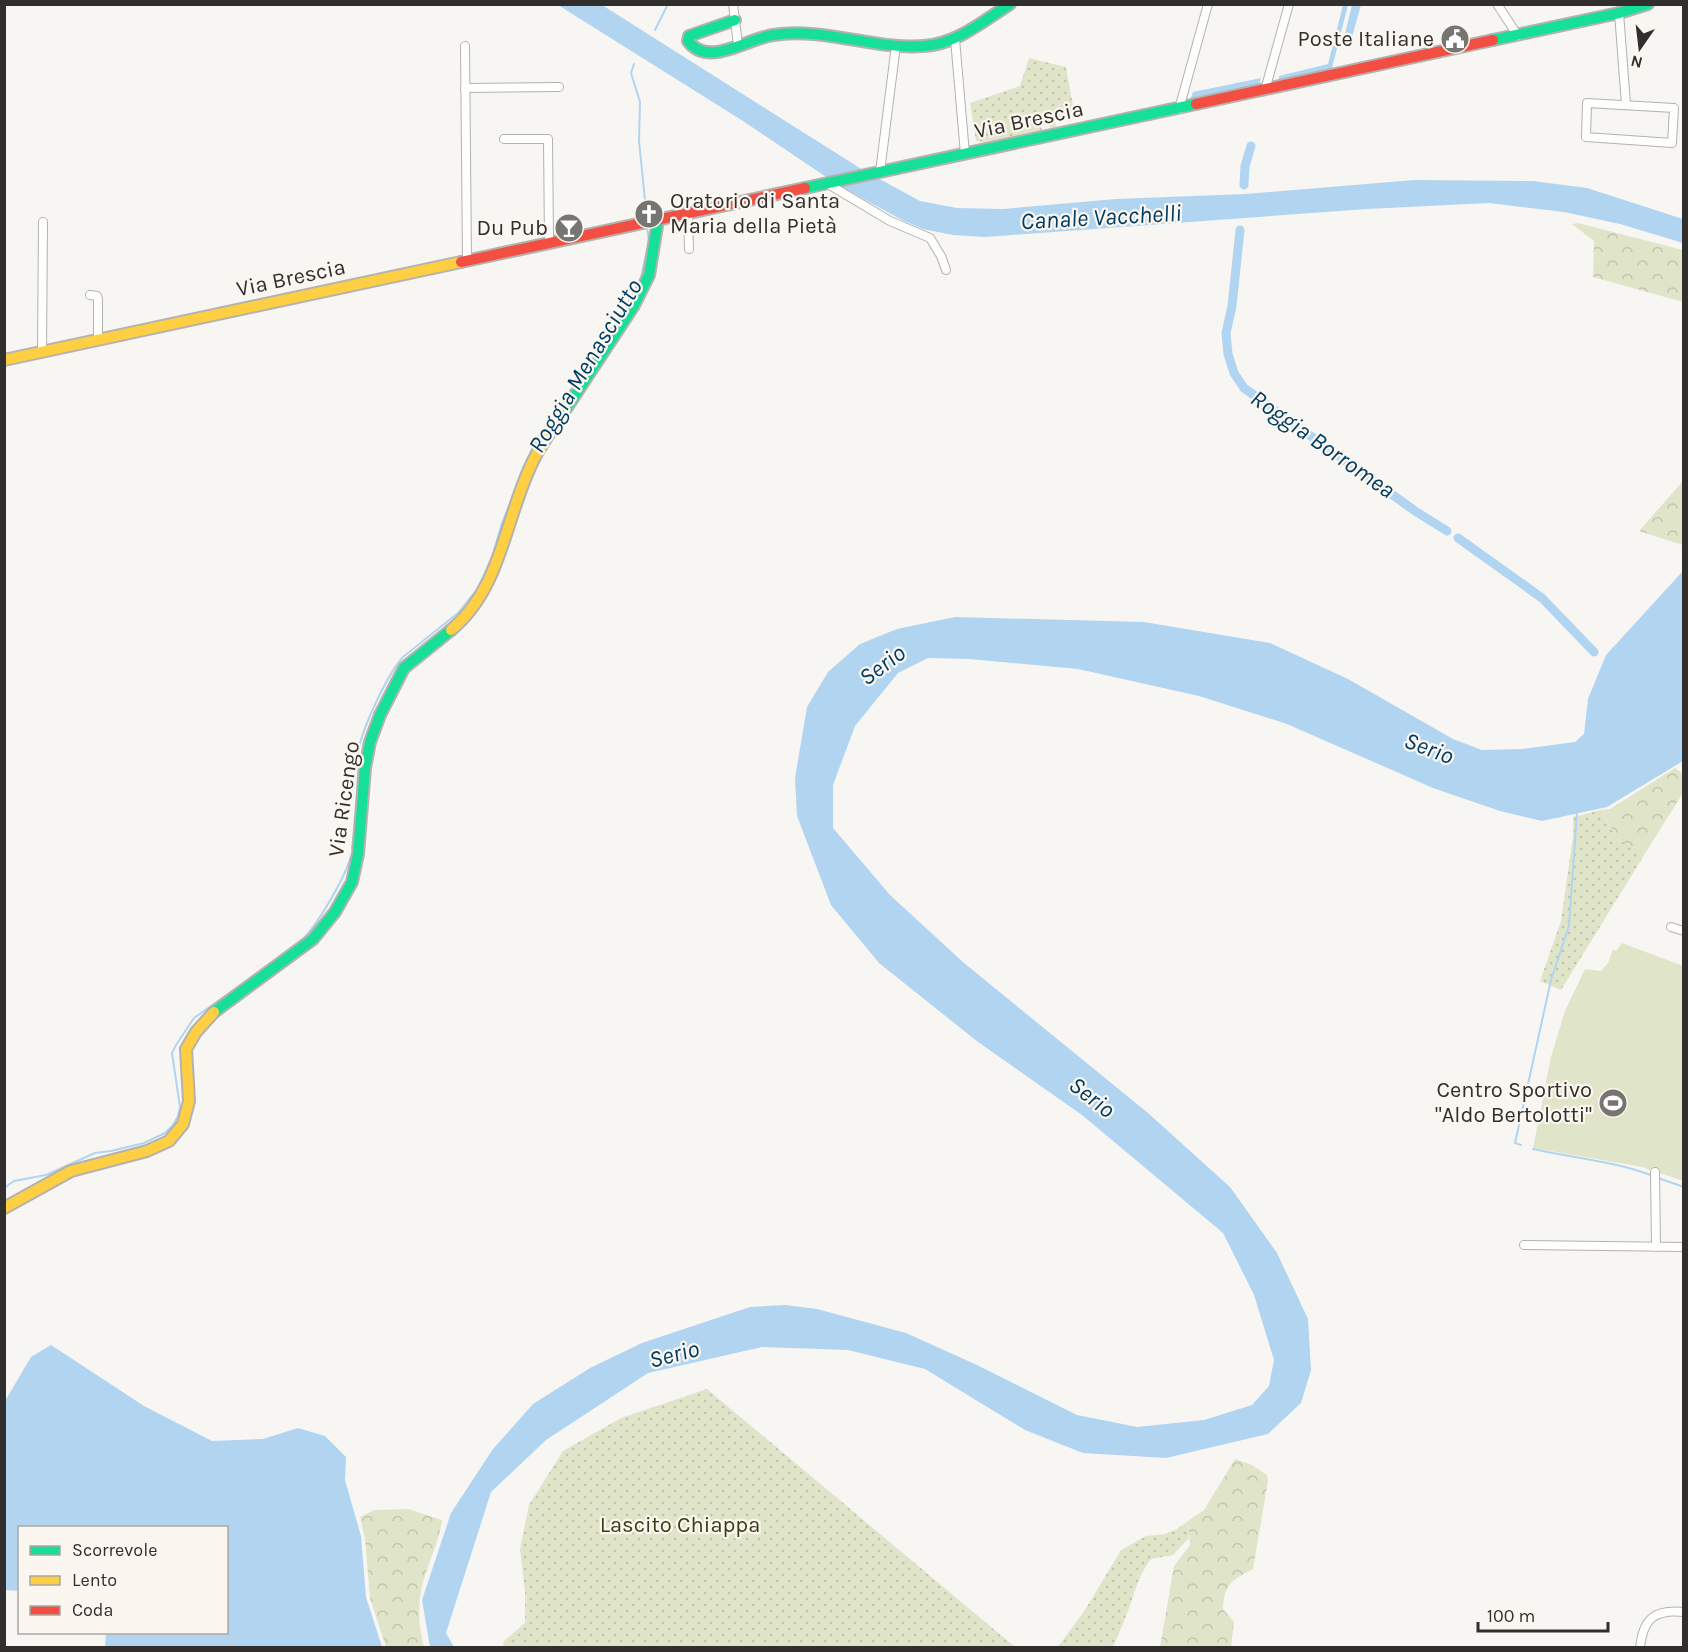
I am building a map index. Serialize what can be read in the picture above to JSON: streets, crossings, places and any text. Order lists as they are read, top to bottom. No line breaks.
{"streets":{"street":["Via Brescia","Via Ricengo"]},"crossings":[["Via Brescia","Via Ricengo"]],"water":["Canale Vacchelli","Roggia Menasciutto","Roggia Borromea","Serio"],"parks":["Lascito Chiappa"],"places":{"public building":["Poste Italiane"],"church":["Oratorio di Santa Maria della Pietà"],"bar":["Du Pub"],"sports":["Centro Sportivo \"Aldo Bertolotti\""]},"legend":["Scorrevole","Lento","Coda"],"scale_bar":"100 m","north":"bottom"}
